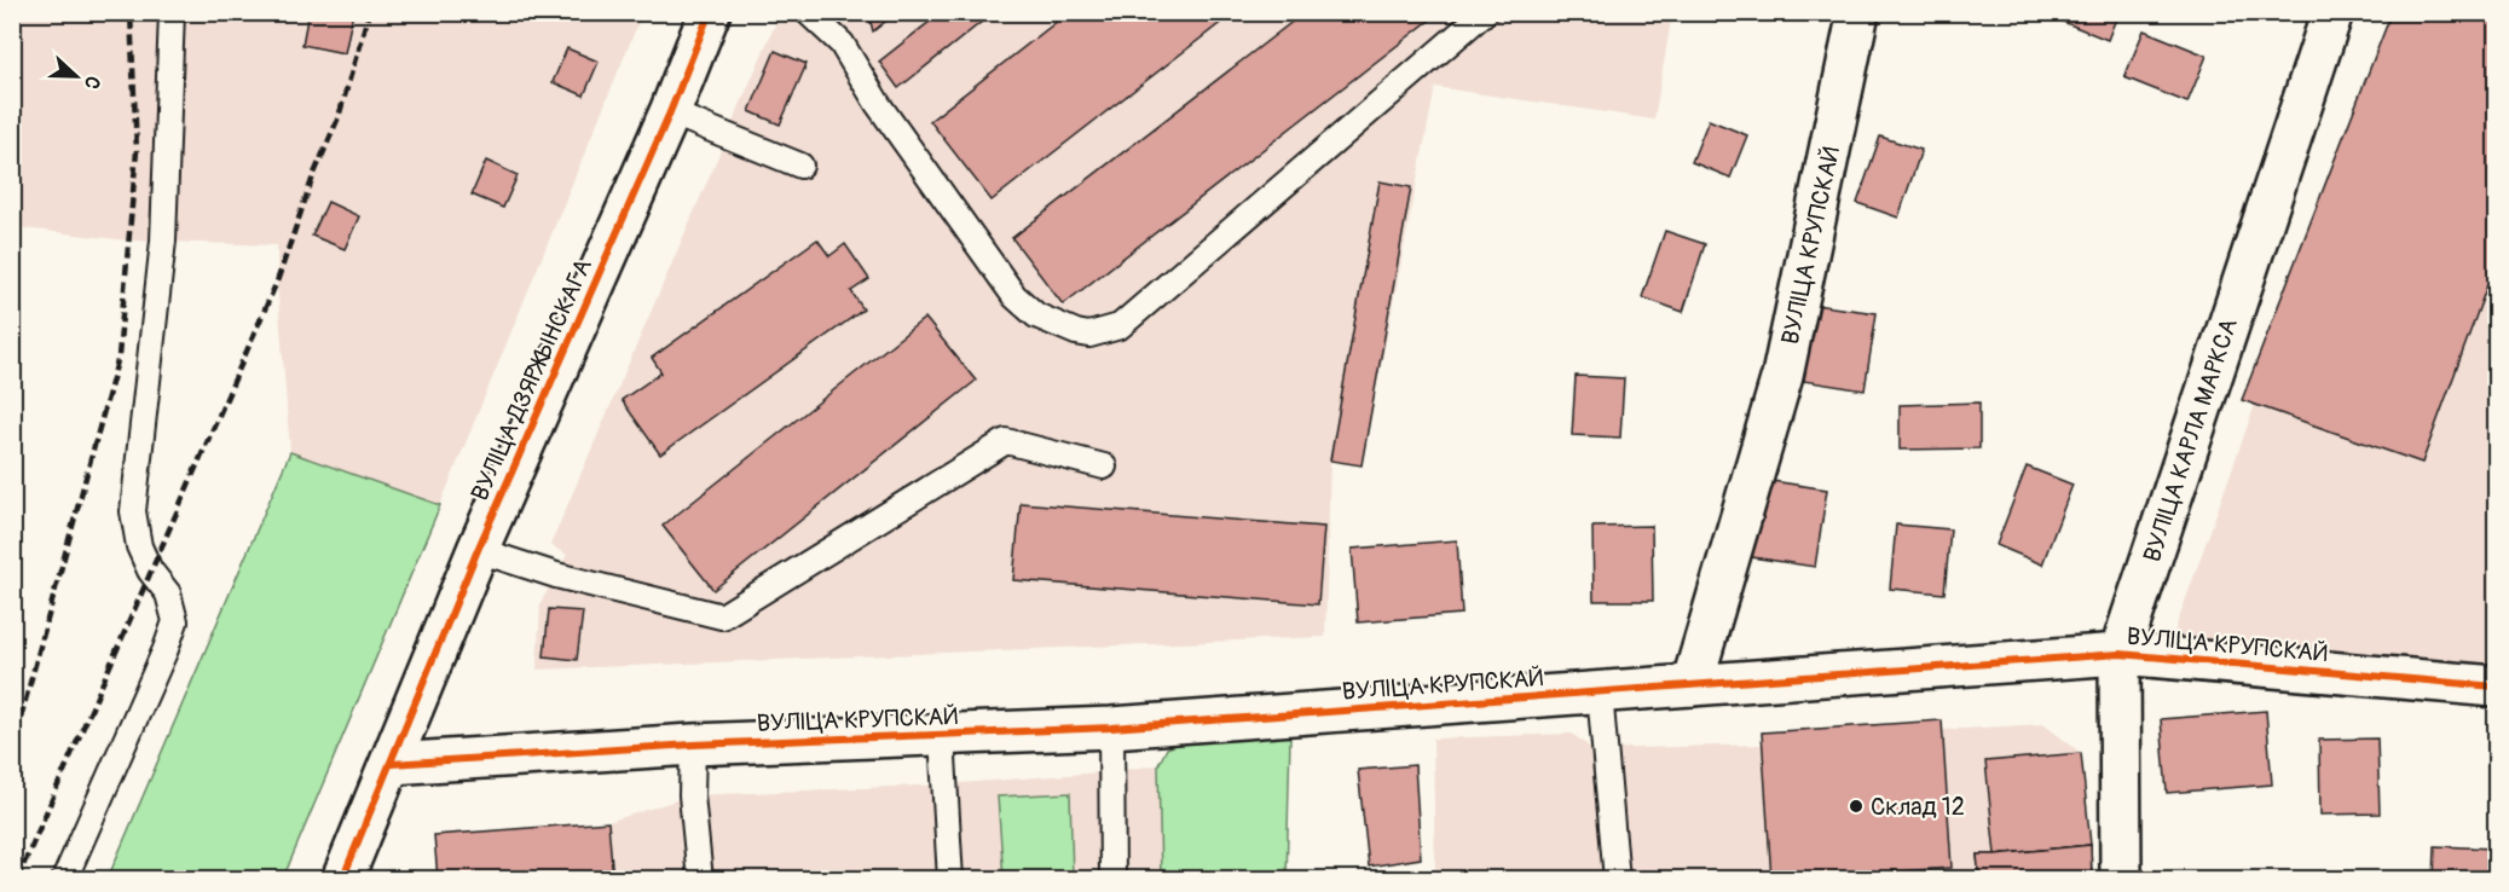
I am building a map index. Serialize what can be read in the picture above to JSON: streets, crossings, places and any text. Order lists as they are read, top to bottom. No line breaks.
{"streets":{"street":["ВУЛІЦА КРУПСКАЙ","ВУЛІЦА ДЗЯРЖЫНСКАГА","ВУЛІЦА КАРЛА МАРКСА"]},"crossings":[["ВУЛІЦА КРУПСКАЙ","ВУЛІЦА ДЗЯРЖЫНСКАГА"],["ВУЛІЦА КРУПСКАЙ","ВУЛІЦА КАРЛА МАРКСА"]],"places":["Склад 12"],"north":"right"}
